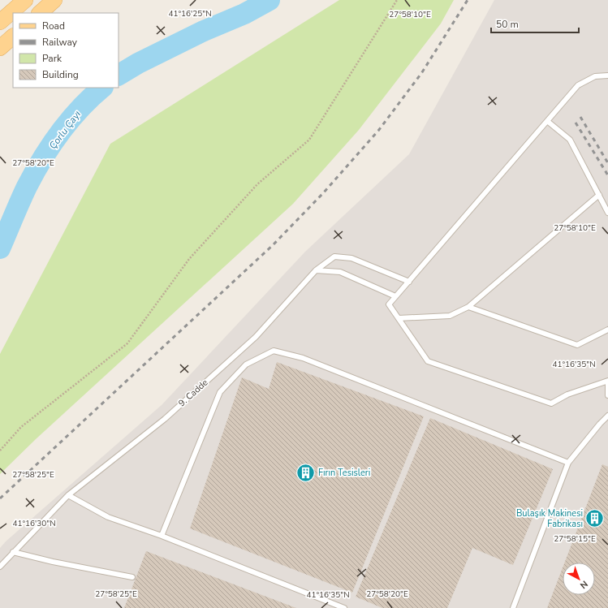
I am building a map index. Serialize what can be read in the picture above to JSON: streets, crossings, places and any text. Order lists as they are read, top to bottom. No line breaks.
{"streets":{"lane":["9. Cadde"]},"water":["Çorlu Çayı"],"places":{"building":["Fırın Tesisleri","Bulaşık Makinesi Fabrikası"]},"legend":["Road","Railway","Park","Building"],"scale_bar":"50 m","north":"bottom right","coordinates":["41°16'25\"N","27°58'10\"E","27°58'20\"E","41°16'35\"N","27°58'25\"E","41°16'30\"N","27°58'15\"E"]}
